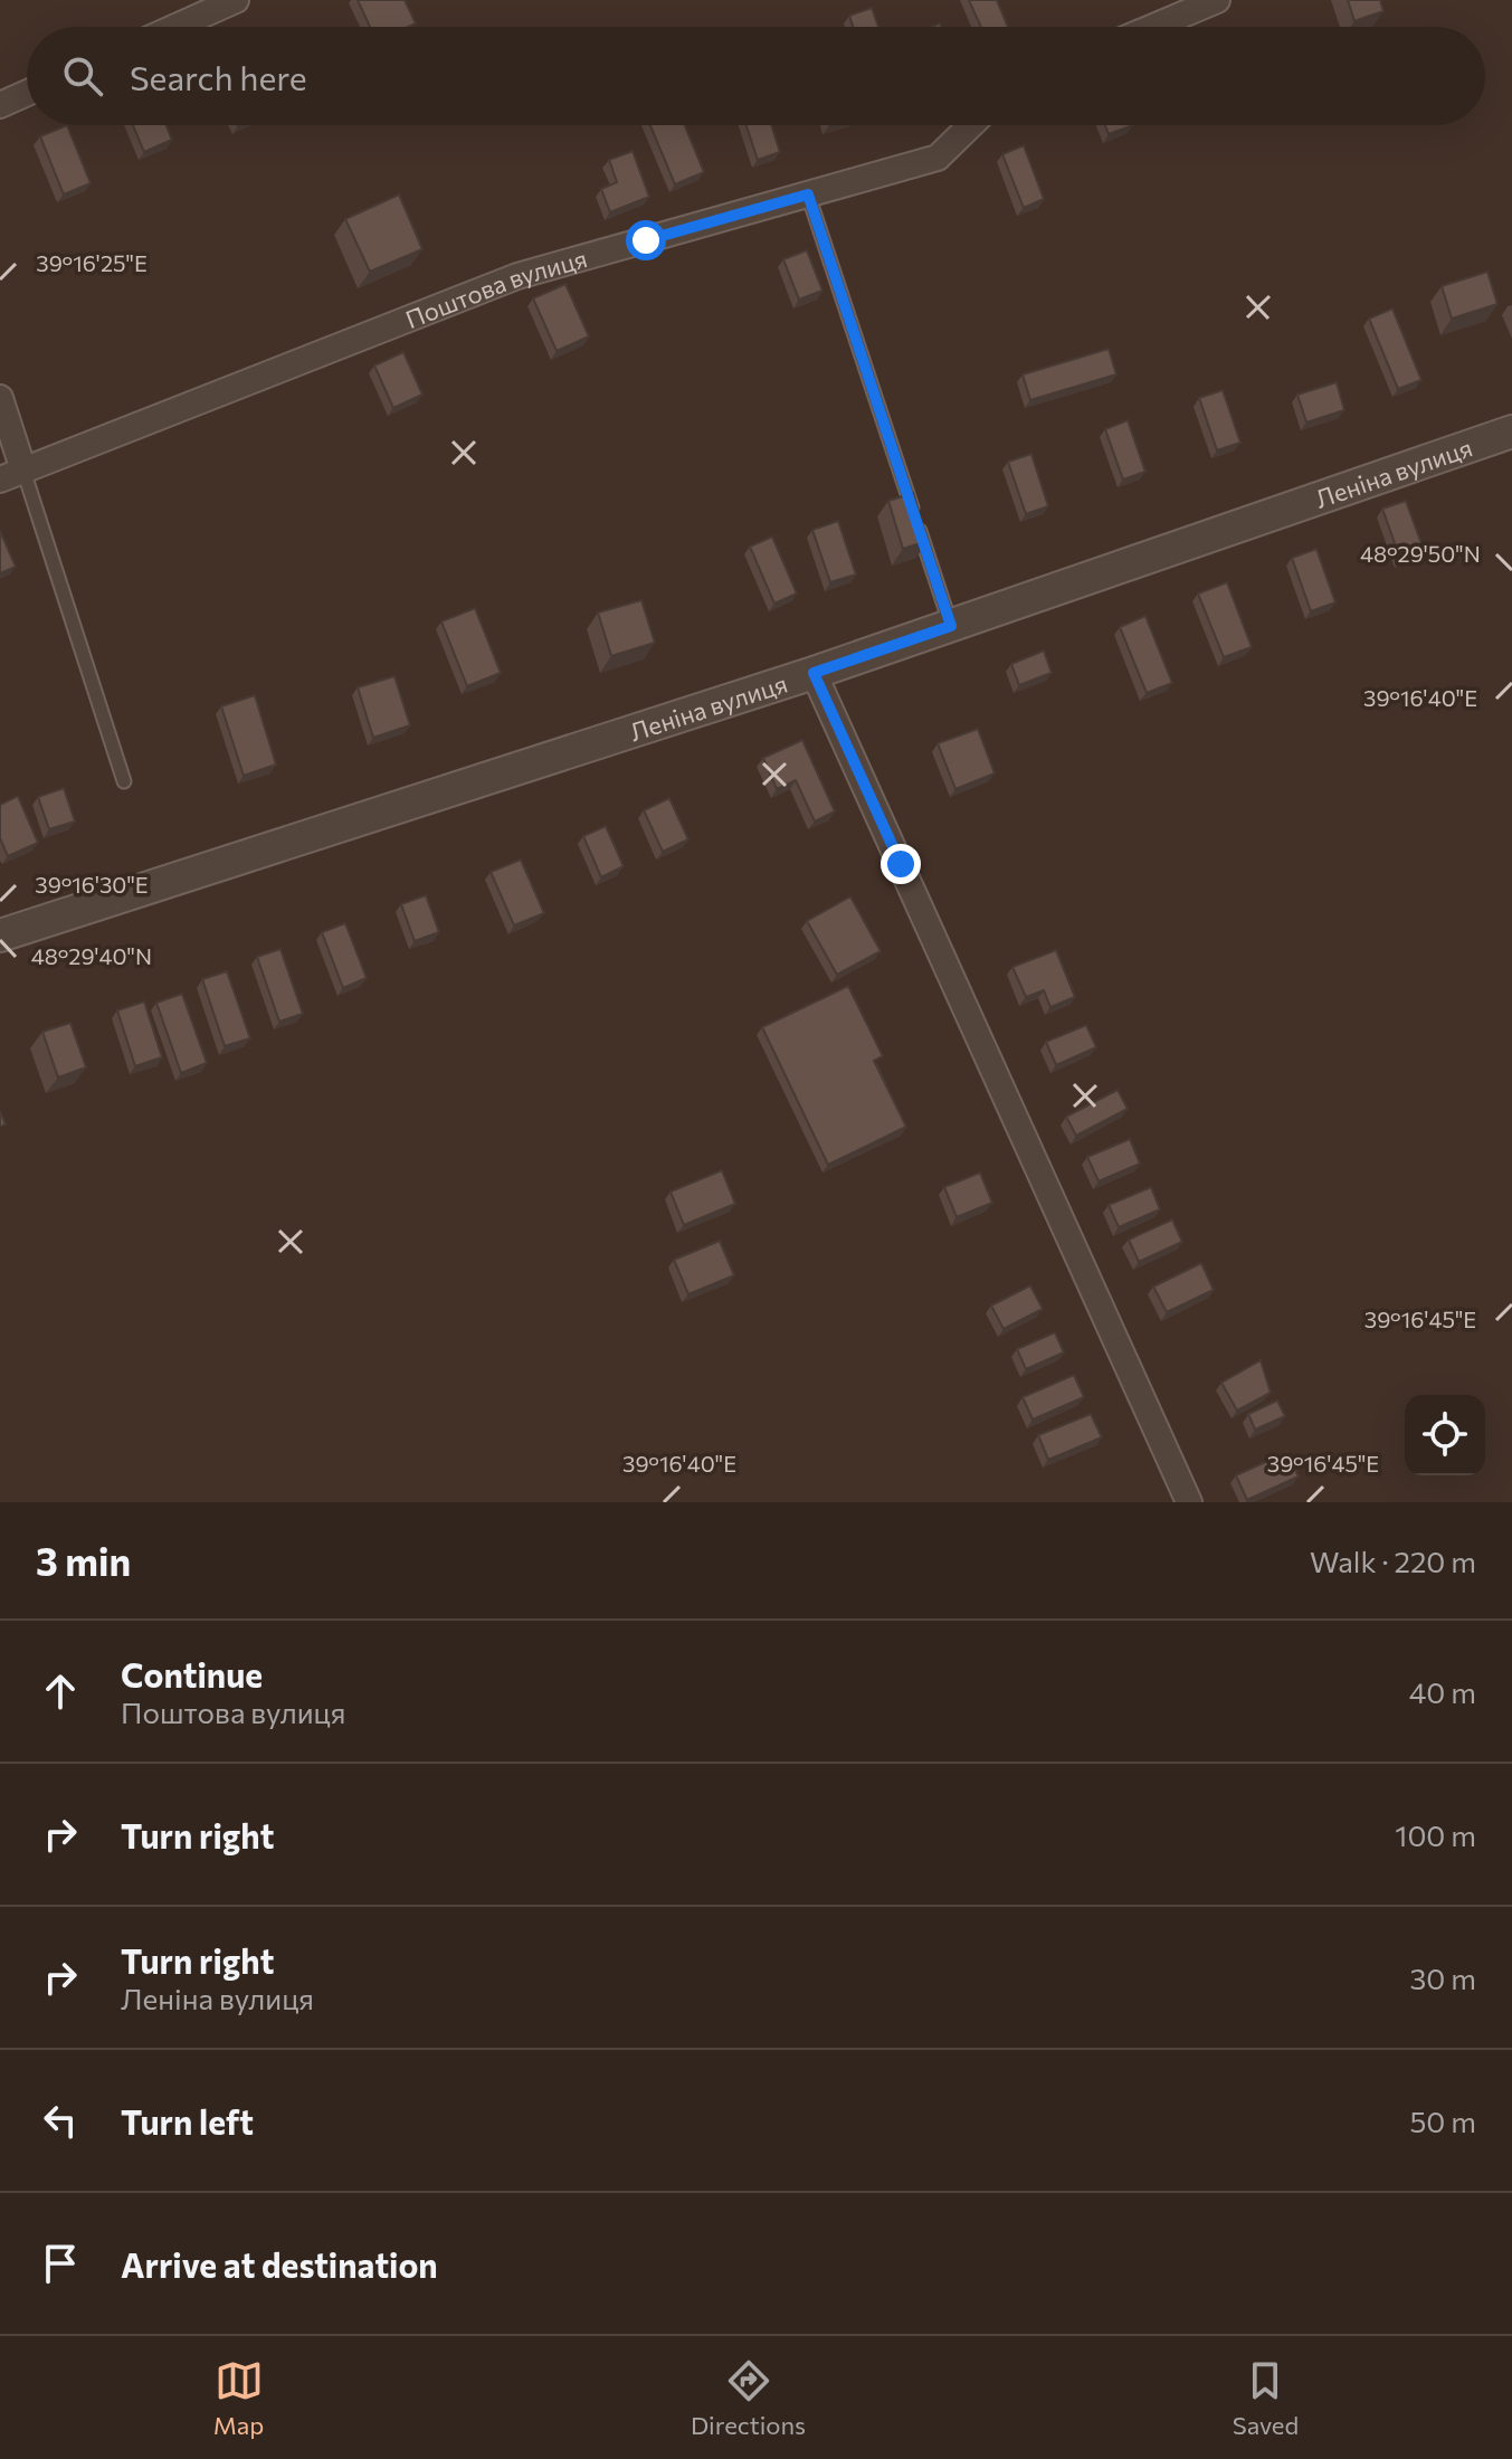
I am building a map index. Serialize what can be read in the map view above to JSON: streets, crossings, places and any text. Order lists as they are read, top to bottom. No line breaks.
{"streets":{"street":["Поштова вулиця","Леніна вулиця"]},"page":{"search":"Search here","heading":["3 min","Walk · 220 m"],"list":[["Continue","Поштова вулиця","40 m"],["Turn right","100 m"],["Turn right","Леніна вулиця","30 m"],["Turn left","50 m"],"Arrive at destination"],"nav":["Map","Directions","Saved"]},"coordinates":["39°16'25\"E","48°29'50\"N","39°16'40\"E","39°16'30\"E","48°29'40\"N","39°16'45\"E"]}
